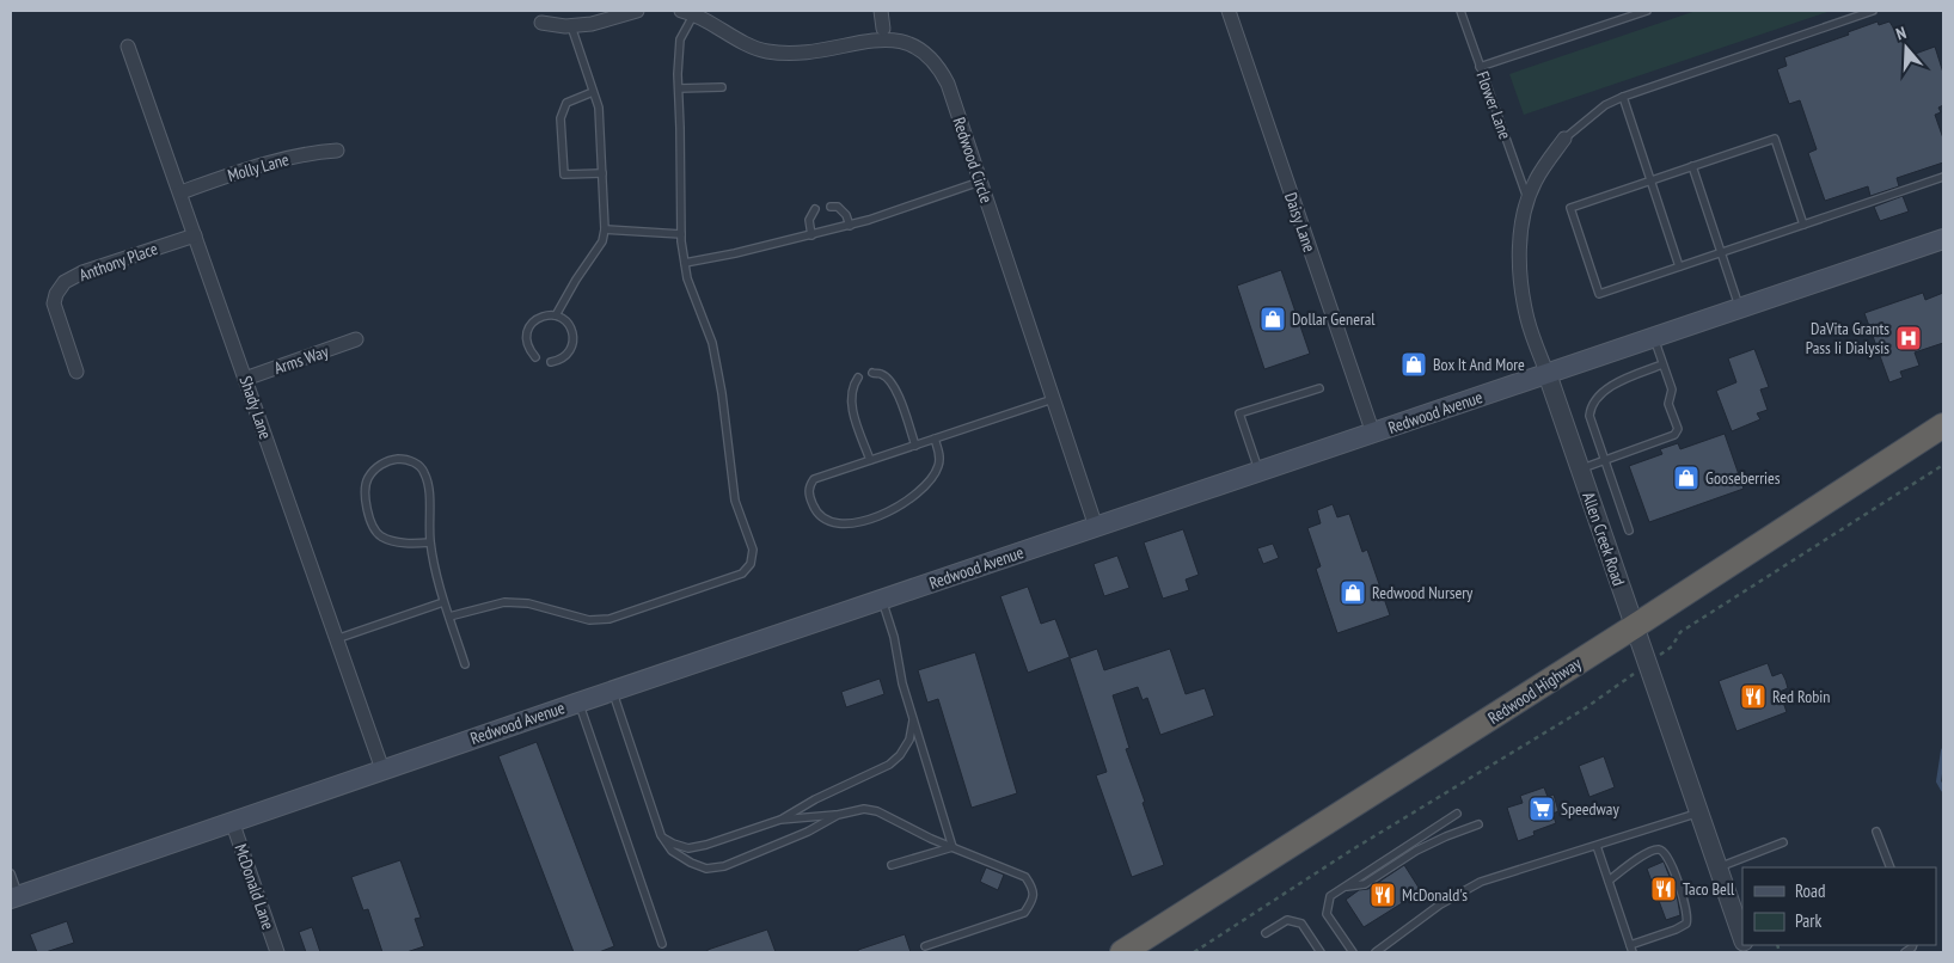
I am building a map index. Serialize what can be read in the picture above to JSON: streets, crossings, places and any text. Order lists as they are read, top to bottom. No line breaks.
{"streets":{"highway":["Redwood Highway"],"main road":["Redwood Avenue"],"street":["Redwood Circle","Molly Lane","Daisy Lane","Anthony Place","Arms Way","Shady Lane","Allen Creek Road","McDonald Lane"],"lane":["Flower Lane"]},"crossings":[["Flower Lane","Allen Creek Road"],["Redwood Circle","Redwood Avenue"],["Molly Lane","Shady Lane"],["Daisy Lane","Redwood Avenue"],["Anthony Place","Shady Lane"],["Arms Way","Shady Lane"],["Shady Lane","Redwood Avenue"],["Redwood Avenue","Allen Creek Road"],["Redwood Avenue","McDonald Lane"],["Allen Creek Road","Redwood Highway"]],"places":{"shop":["Dollar General","Box It And More","Gooseberries","Redwood Nursery"],"hospital":["DaVita Grants Pass Ii Dialysis"],"restaurant":["Red Robin","Taco Bell","McDonald's"],"supermarket":["Speedway"]},"legend":["Road","Park"],"north":"top"}
